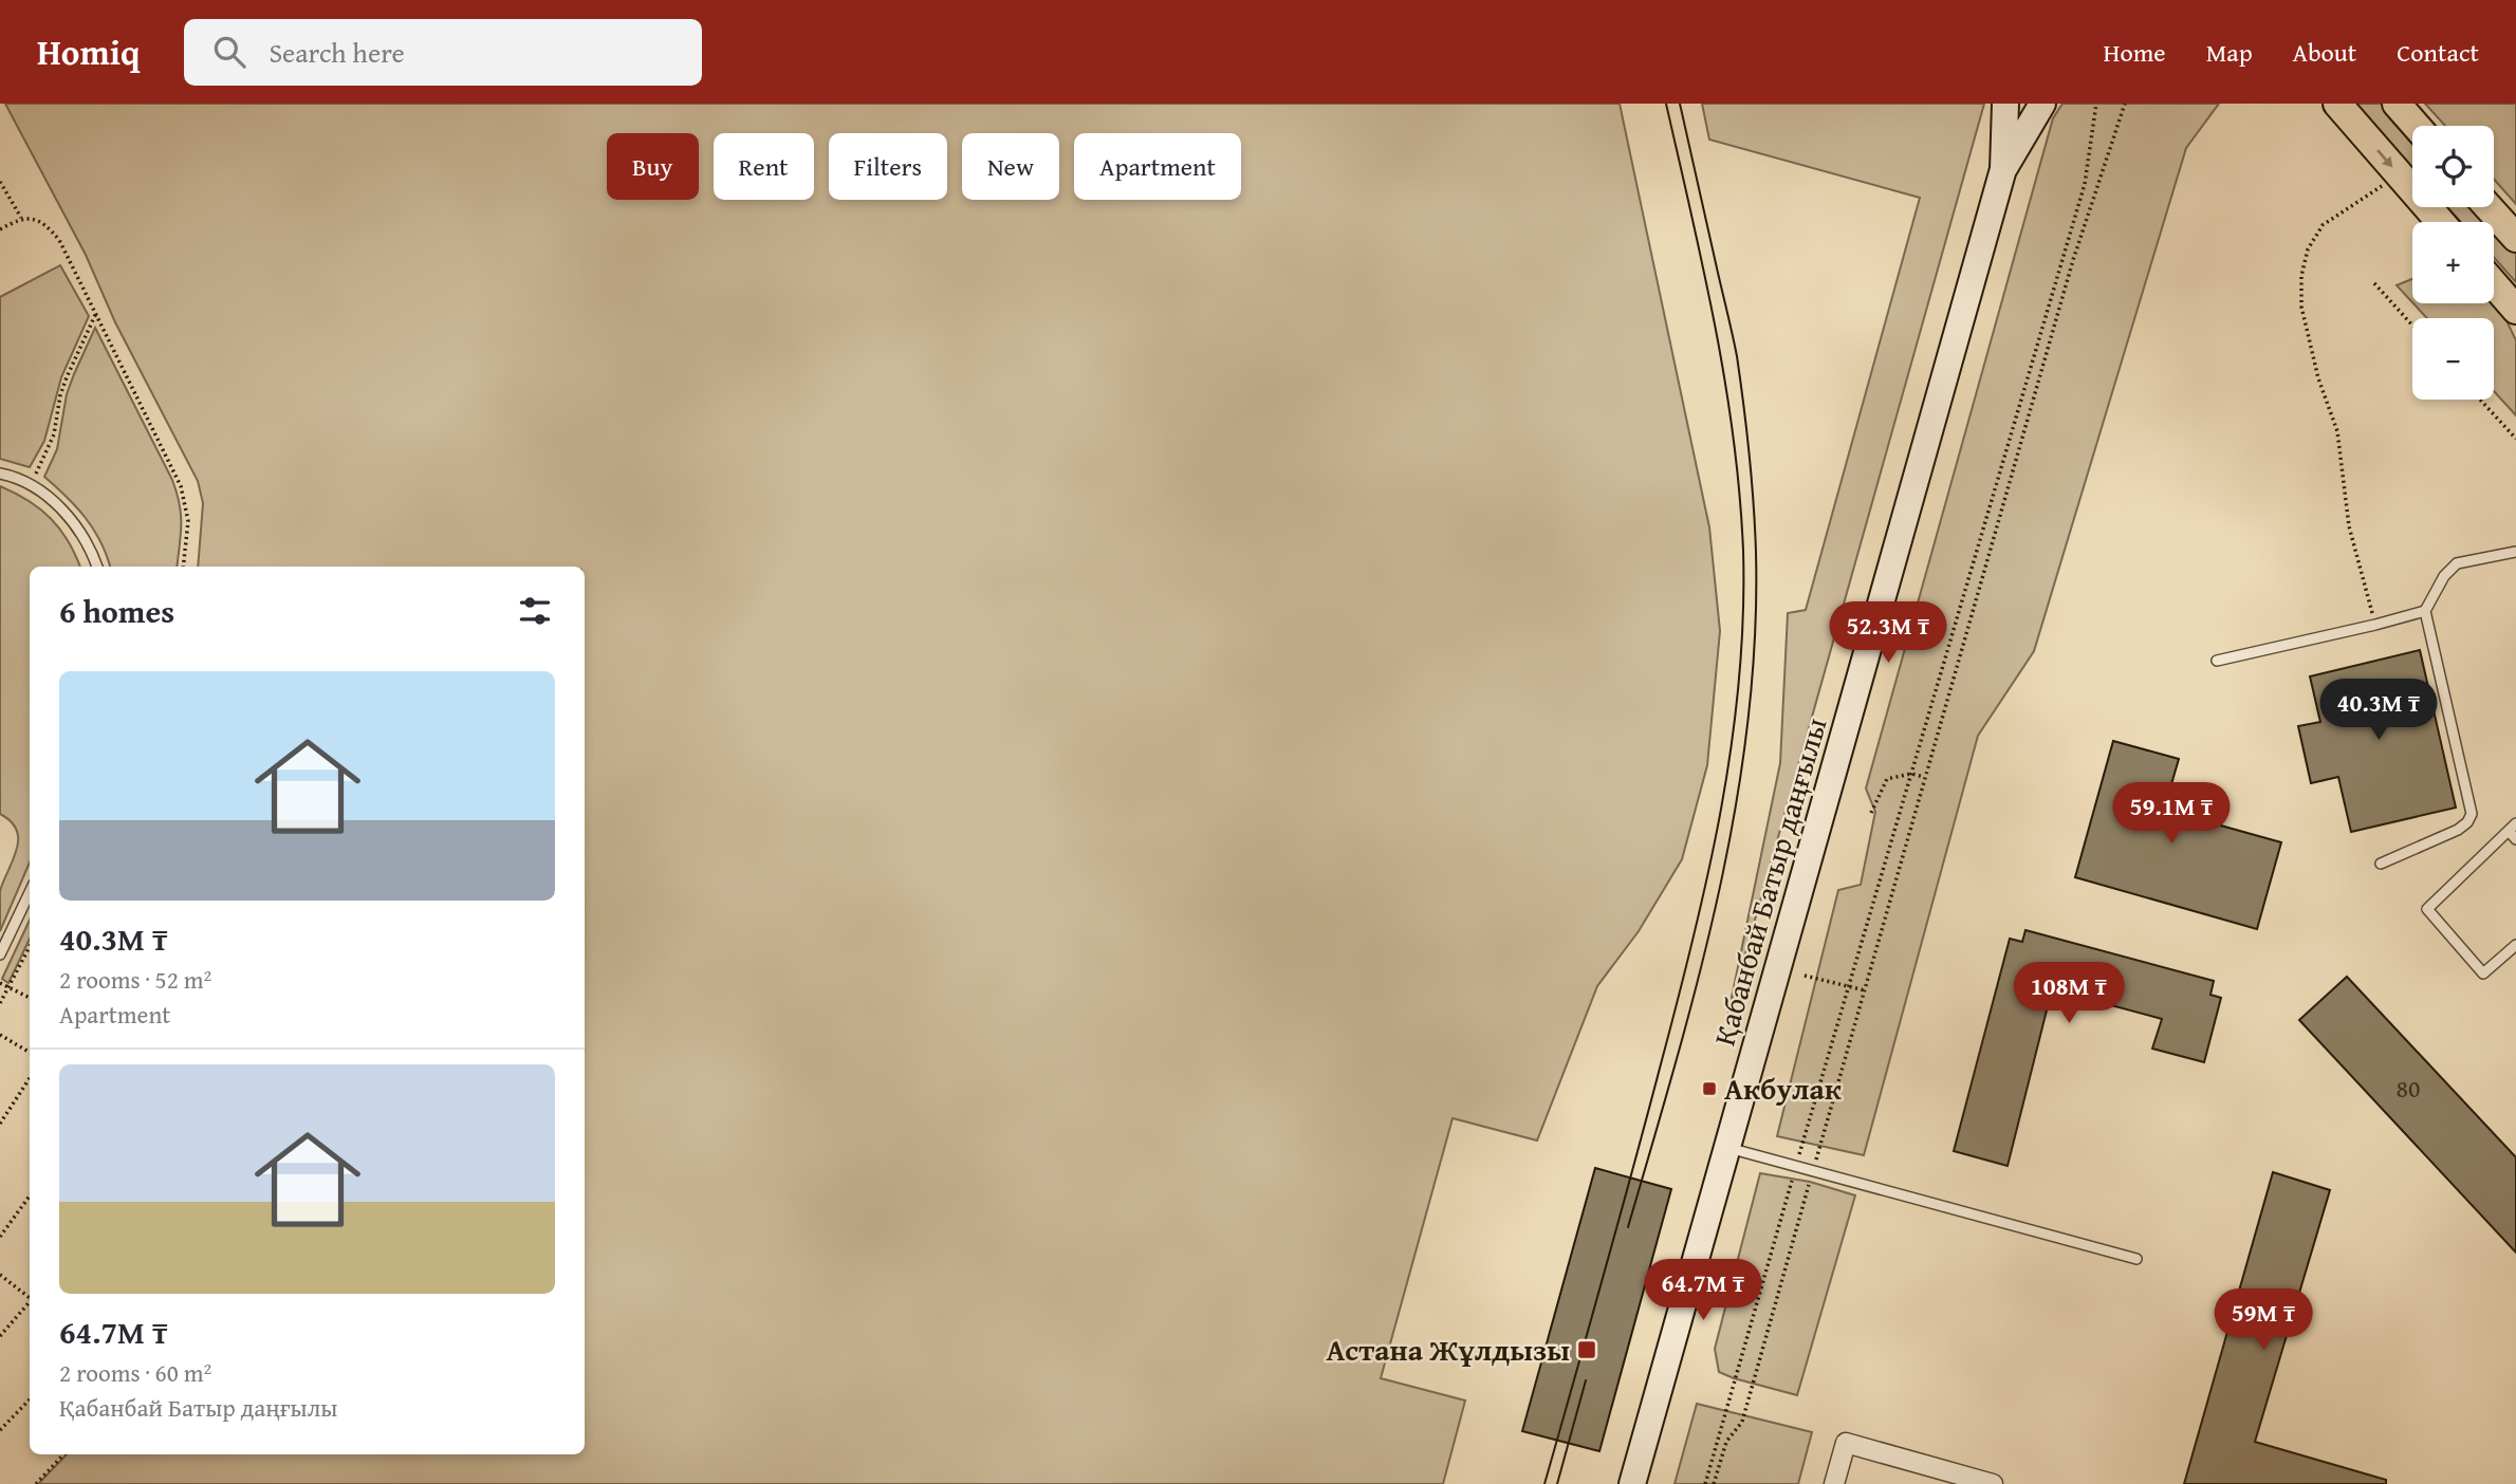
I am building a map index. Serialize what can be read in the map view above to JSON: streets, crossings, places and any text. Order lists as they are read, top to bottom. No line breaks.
{"streets":{"main road":["Қабанбай Батыр даңғылы"]},"places":{"transit":["Акбулак","Астана Жұлдызы"]},"house_numbers":["80"],"page":{"header":"Homiq","search":"Search here","nav":["Home","Map","About","Contact"],"map_buttons":["+","−"],"chip":["Buy","Rent","Filters","New","Apartment"],"heading":"6 homes","price":["52.3M ₸","40.3M ₸","59.1M ₸","108M ₸","64.7M ₸","59M ₸"],"list":[{"name":"40.3M ₸","note":"2 rooms · 52 m² · Apartment"},{"name":"64.7M ₸","note":"2 rooms · 60 m² · Қабанбай Батыр даңғылы"}]}}
